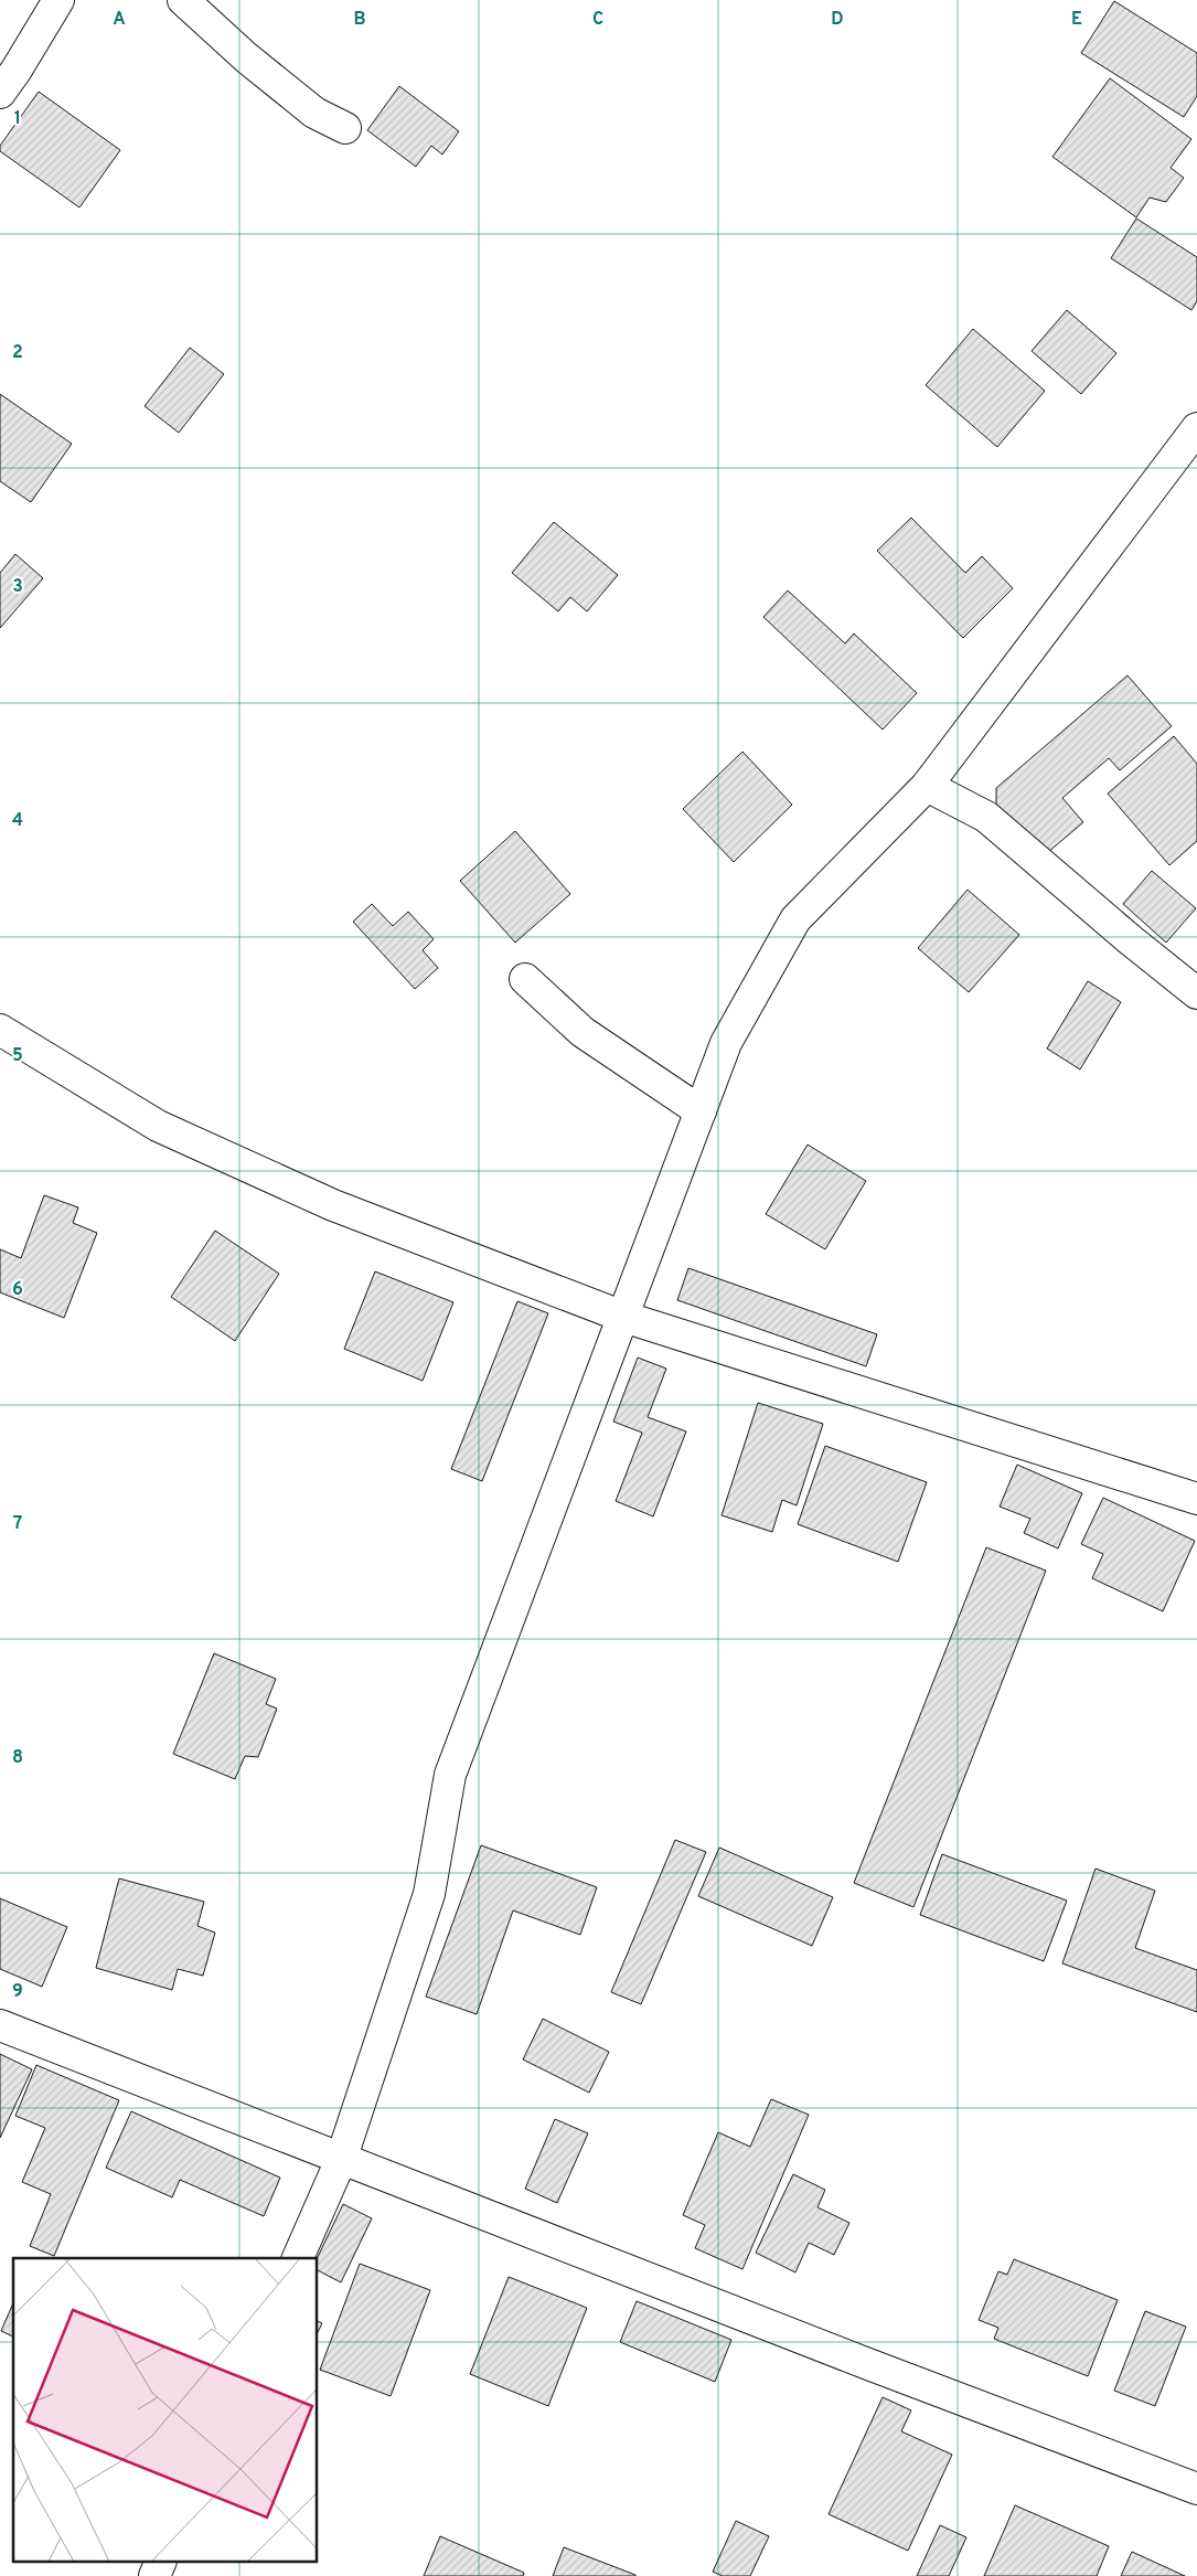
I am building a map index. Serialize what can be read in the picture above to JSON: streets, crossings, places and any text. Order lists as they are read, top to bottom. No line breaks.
{"grid":{"columns":["A","B","C","D","E"],"rows":["1","2","3","4","5","6","7","8","9"]}}
